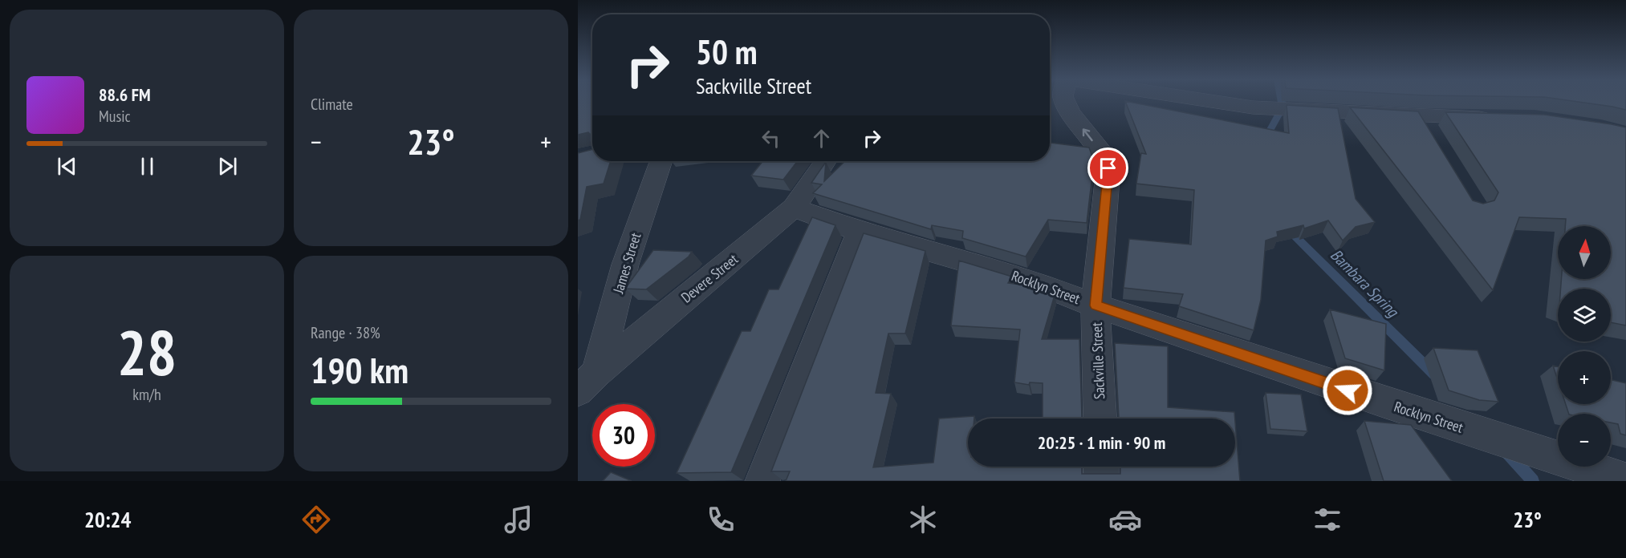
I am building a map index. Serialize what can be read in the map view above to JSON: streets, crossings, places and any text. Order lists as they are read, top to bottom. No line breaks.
{"streets":{"street":["James Street","Devere Street","Rocklyn Street","Sackville Street"]},"crossings":[["James Street","Devere Street"],["Devere Street","Rocklyn Street"],["Rocklyn Street","Sackville Street"]],"one_way":["Sackville Street"],"water":["Bambara Spring"],"north":"top","page":{"tile":["Climate",["28","km/h"],["Range · 38%","190 km"]],"turn":["50 m","Sackville Street"],"song":["88.6 FM","Music"],"heat":["−","23°","+"],"map_buttons":["+","−"],"limit":"30","trip":"20:25 · 1 min · 90 m","tabs":["20:24","23°"]}}
